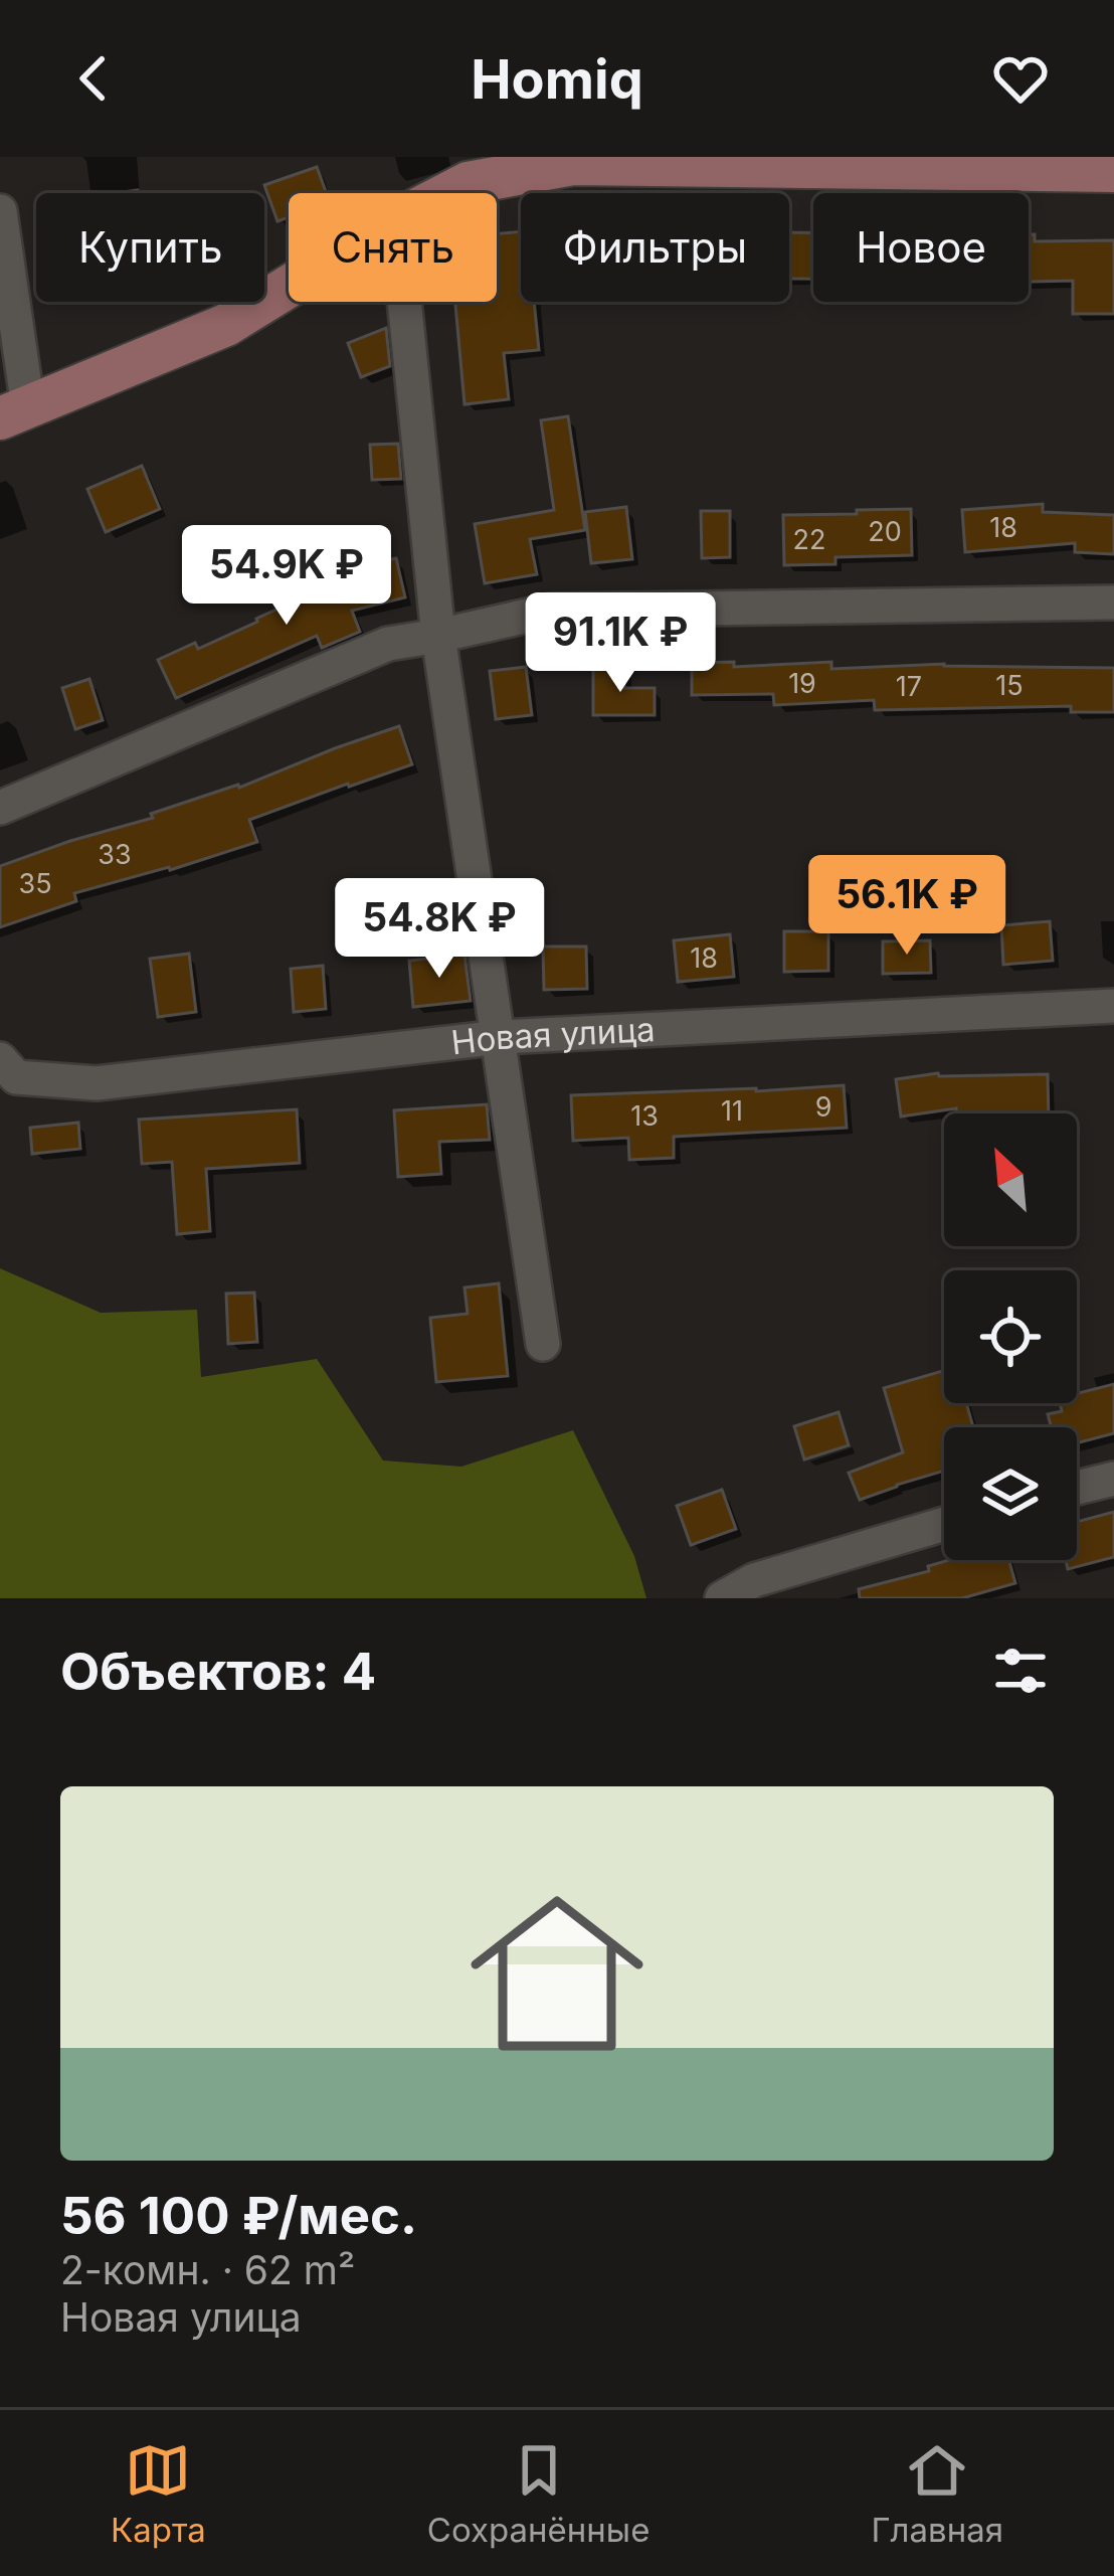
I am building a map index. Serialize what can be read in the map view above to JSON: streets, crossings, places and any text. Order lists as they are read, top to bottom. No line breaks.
{"streets":{"street":["Новая улица"]},"house_numbers":["18","20","22","19","15","17","33","35","18","9","11","13"],"north":"top left","page":{"header":"Homiq","chip":["Купить","Снять","Фильтры","Новое"],"price":["54.9K ₽","91.1K ₽","56.1K ₽","54.8K ₽"],"heading":"Объектов: 4","list":[{"name":"56 100 ₽/мес.","note":"2-комн. · 62 m² · Новая улица"}],"tabs":["Карта","Сохранённые","Главная"]}}
